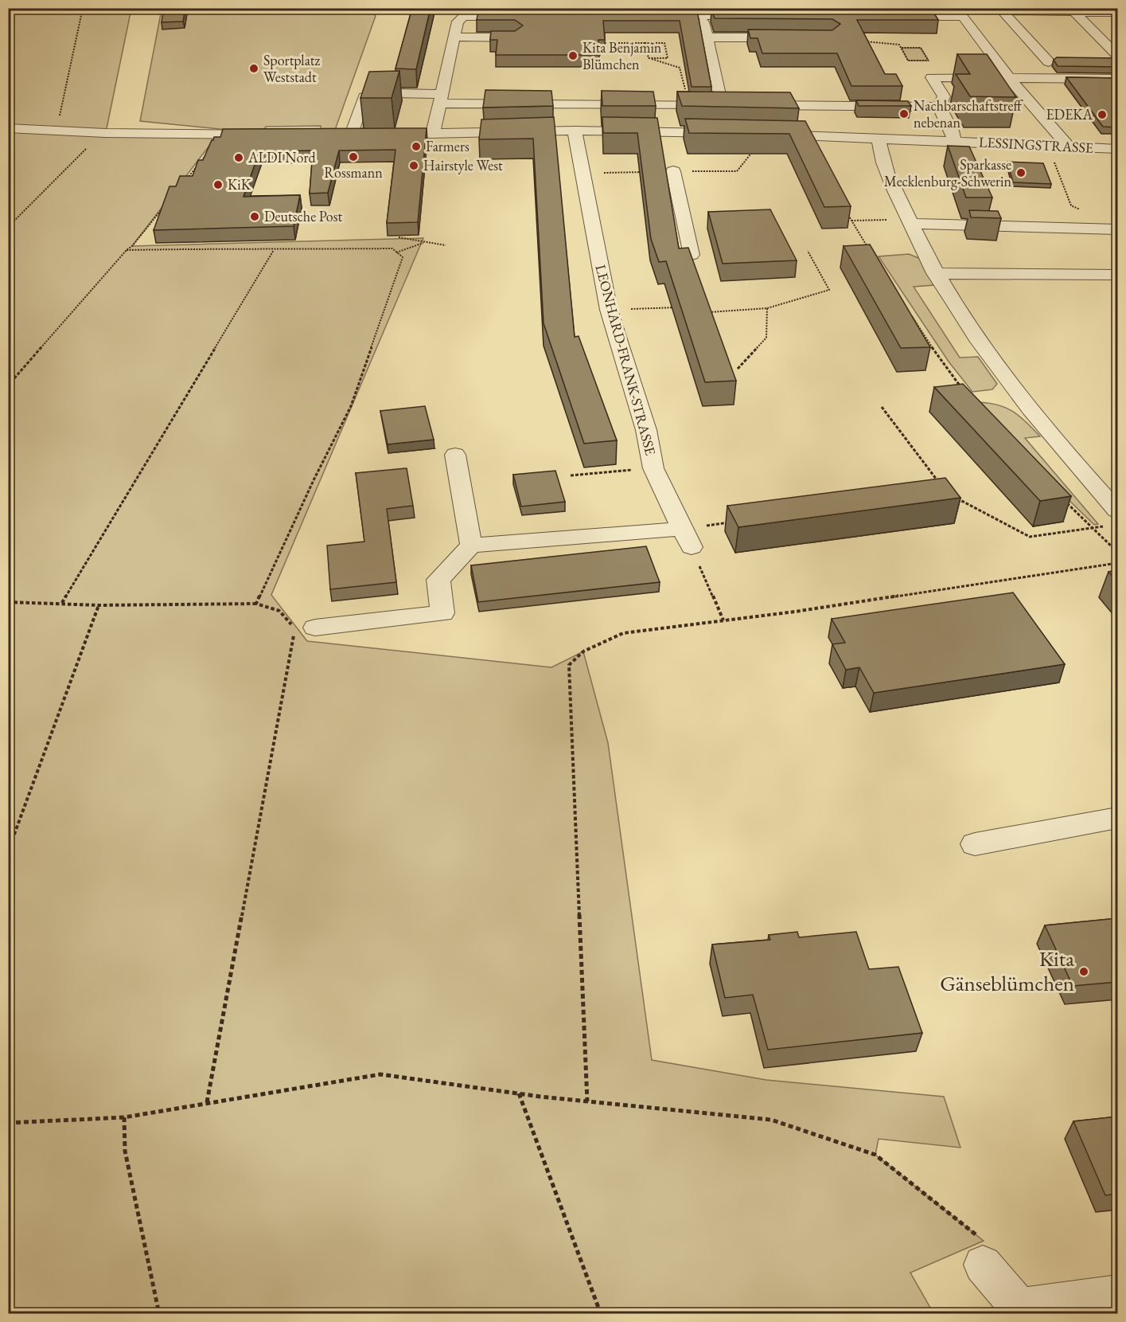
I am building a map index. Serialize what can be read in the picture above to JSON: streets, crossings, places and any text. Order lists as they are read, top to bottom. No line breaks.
{"streets":{"street":["LESSINGSTRASSE","LEONHARD-FRANK-STRASSE"]},"places":["Kita Benjamin Blümchen","Sportplatz Weststadt","Nachbarschaftstreff nebenan","EDEKA","Farmers","Rossmann","ALDI Nord","Hairstyle West","Sparkasse Mecklenburg-Schwerin","KiK","Deutsche Post","Kita Gänseblümchen"]}
